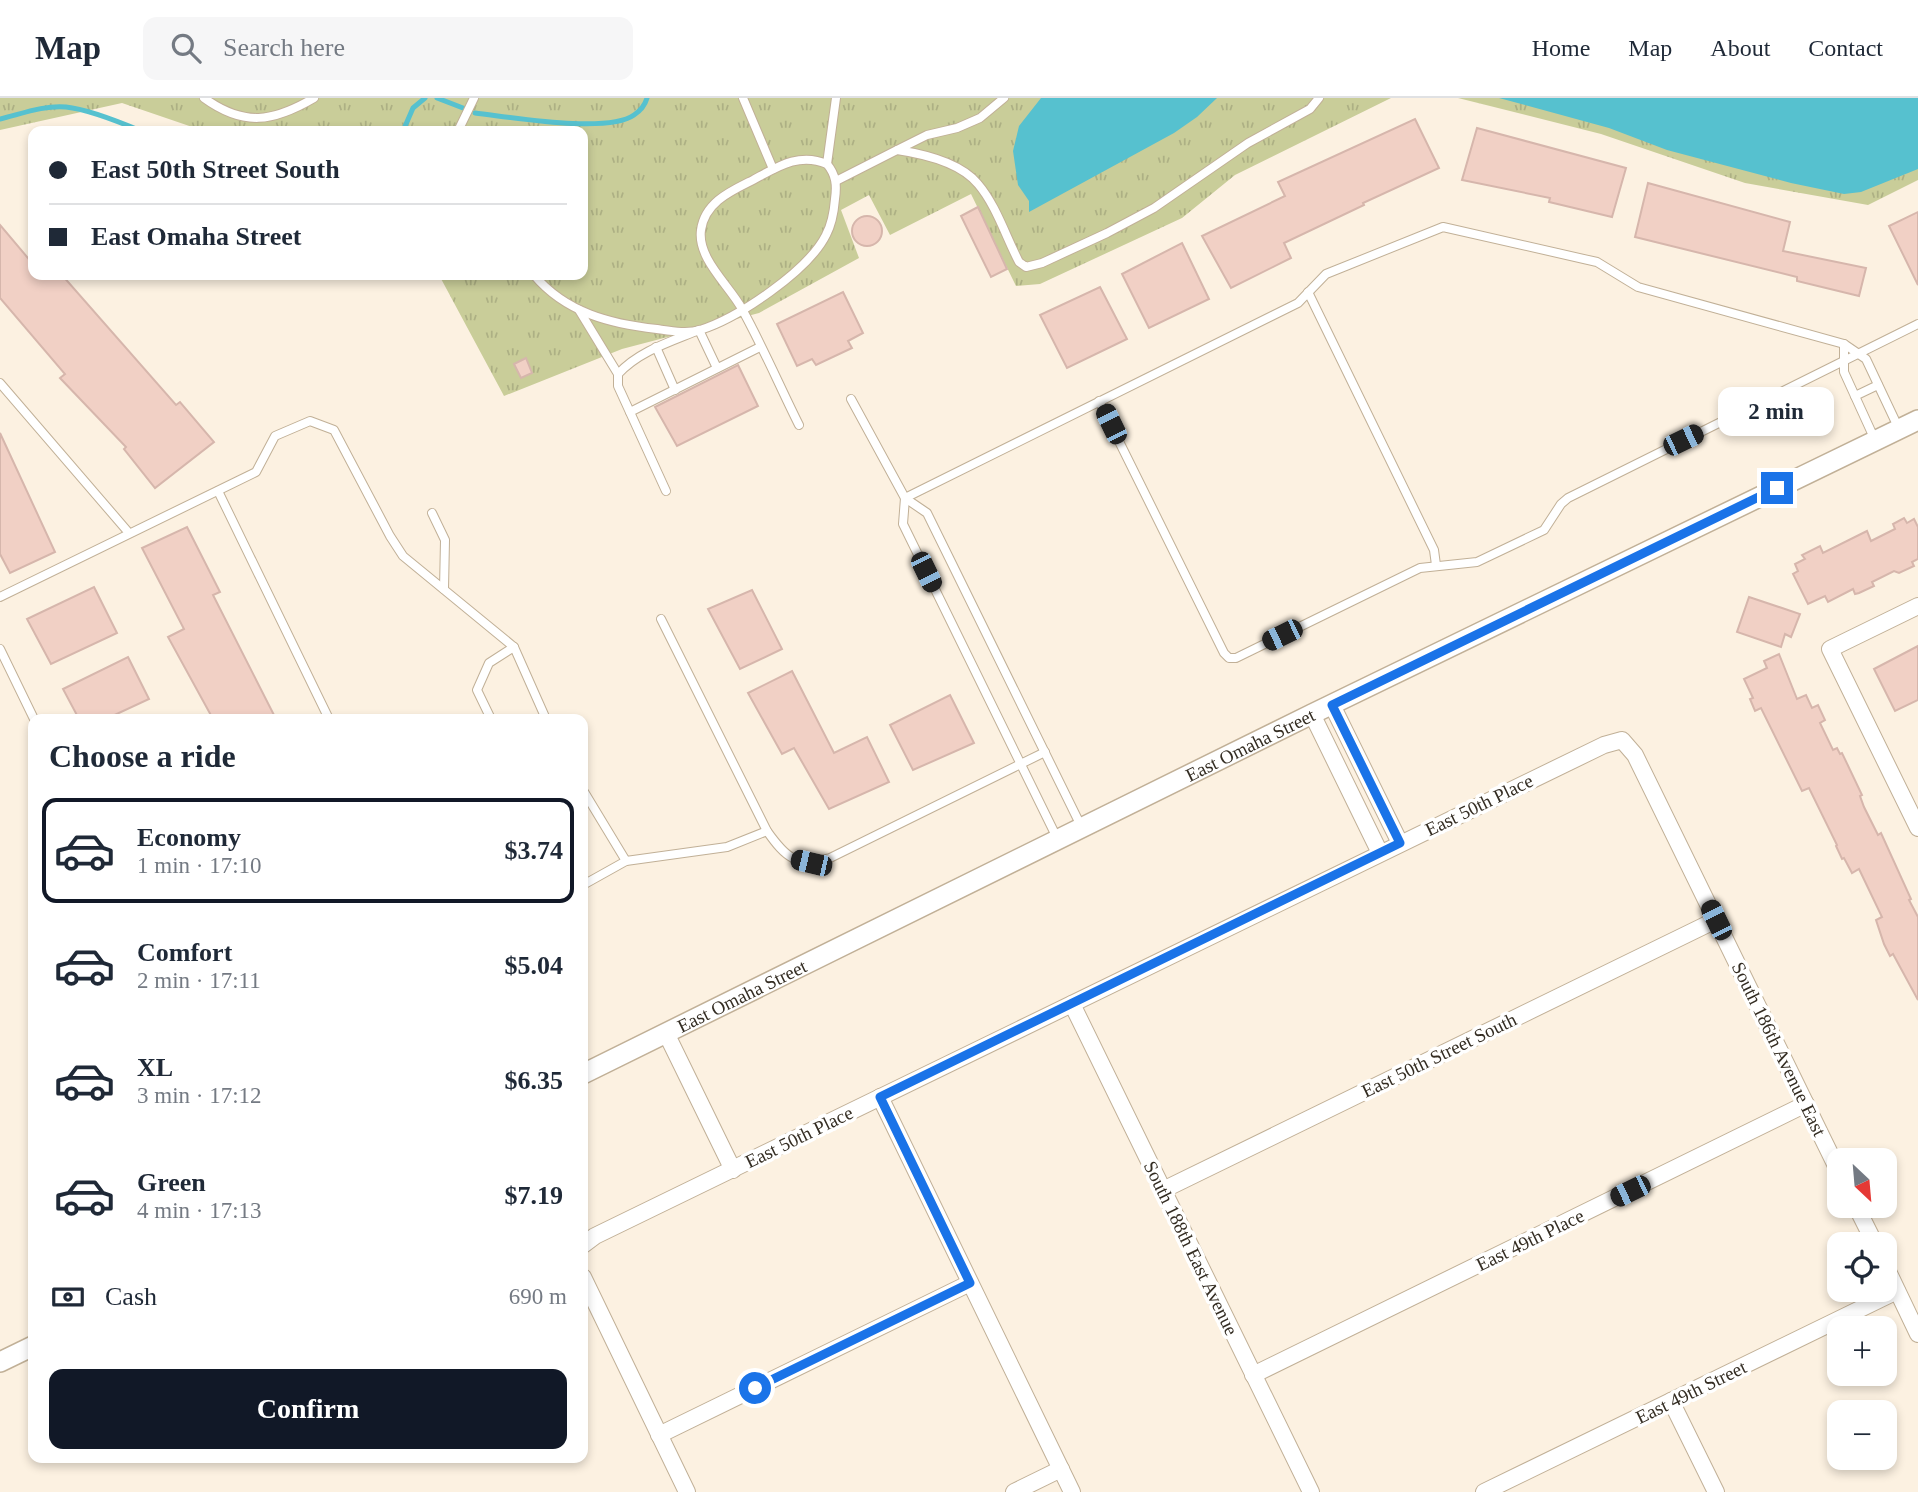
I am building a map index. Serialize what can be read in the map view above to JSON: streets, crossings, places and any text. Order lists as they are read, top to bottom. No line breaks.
{"streets":{"street":["East Omaha Street","East 50th Place","South 186th Avenue East","East 50th Street South","East 49th Place","South 188th East Avenue","East 49th Street"]},"crossings":[["East 50th Place","South 186th Avenue East"],["East 50th Place","South 188th East Avenue"],["South 186th Avenue East","East 50th Street South"],["South 186th Avenue East","East 49th Place"],["East 50th Street South","South 188th East Avenue"],["East 49th Place","South 188th East Avenue"]],"north":"bottom right","page":{"header":"Map","search":"Search here","nav":["Home","Map","About","Contact"],"banner":["East 50th Street South","East Omaha Street"],"bubble":"2 min","heading":"Choose a ride","list":[{"name":"Economy","note":"1 min · 17:10","value":"$3.74"},{"name":"Comfort","note":"2 min · 17:11","value":"$5.04"},{"name":"XL","note":"3 min · 17:12","value":"$6.35"},{"name":"Green","note":"4 min · 17:13","value":"$7.19"}],"map_buttons":["+","−"],"pay":["Cash","690 m"],"buttons":"Confirm"}}
